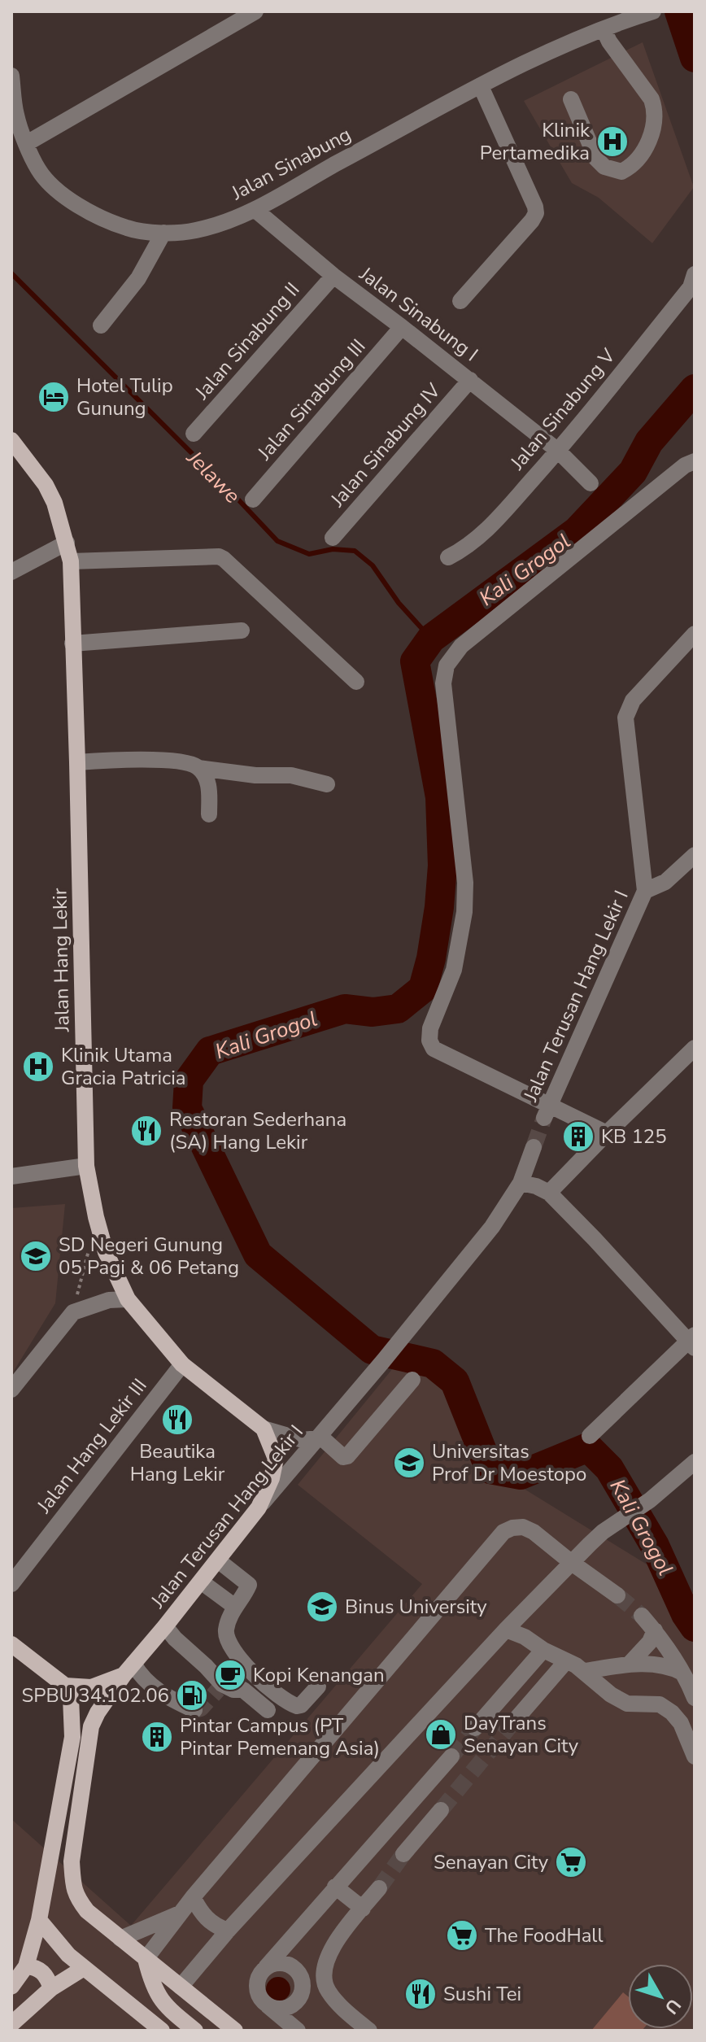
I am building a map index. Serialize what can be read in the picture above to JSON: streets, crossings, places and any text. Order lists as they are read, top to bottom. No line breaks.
{"streets":{"main road":["Jalan Hang Lekir","Jalan Terusan Hang Lekir I"],"street":["Jalan Sinabung","Jalan Sinabung I","Jalan Sinabung II","Jalan Sinabung III","Jalan Sinabung V","Jalan Sinabung IV","Jalan Hang Lekir III"]},"crossings":[["Jalan Sinabung","Jalan Sinabung I"],["Jalan Sinabung I","Jalan Sinabung II"],["Jalan Sinabung I","Jalan Sinabung III"],["Jalan Sinabung I","Jalan Sinabung V"],["Jalan Sinabung I","Jalan Sinabung IV"],["Jalan Hang Lekir","Jalan Terusan Hang Lekir I"],["Jalan Hang Lekir","Jalan Hang Lekir III"]],"water":["Jelawe","Kali Grogol"],"places":{"hospital":["Klinik Pertamedika","Klinik Utama Gracia Patricia"],"hotel":["Hotel Tulip Gunung"],"restaurant":["Restoran Sederhana (SA) Hang Lekir","Beautika Hang Lekir","Sushi Tei"],"building":["KB 125","Pintar Campus (PT Pintar Pemenang Asia)"],"school or university":["SD Negeri Gunung 05 Pagi & 06 Petang","Universitas Prof Dr Moestopo","Binus University"],"cafe":["Kopi Kenangan"],"fuel station":["SPBU 34.102.06"],"shop":["DayTrans Senayan City"],"supermarket":["Senayan City","The FoodHall"]},"north":"bottom right"}
